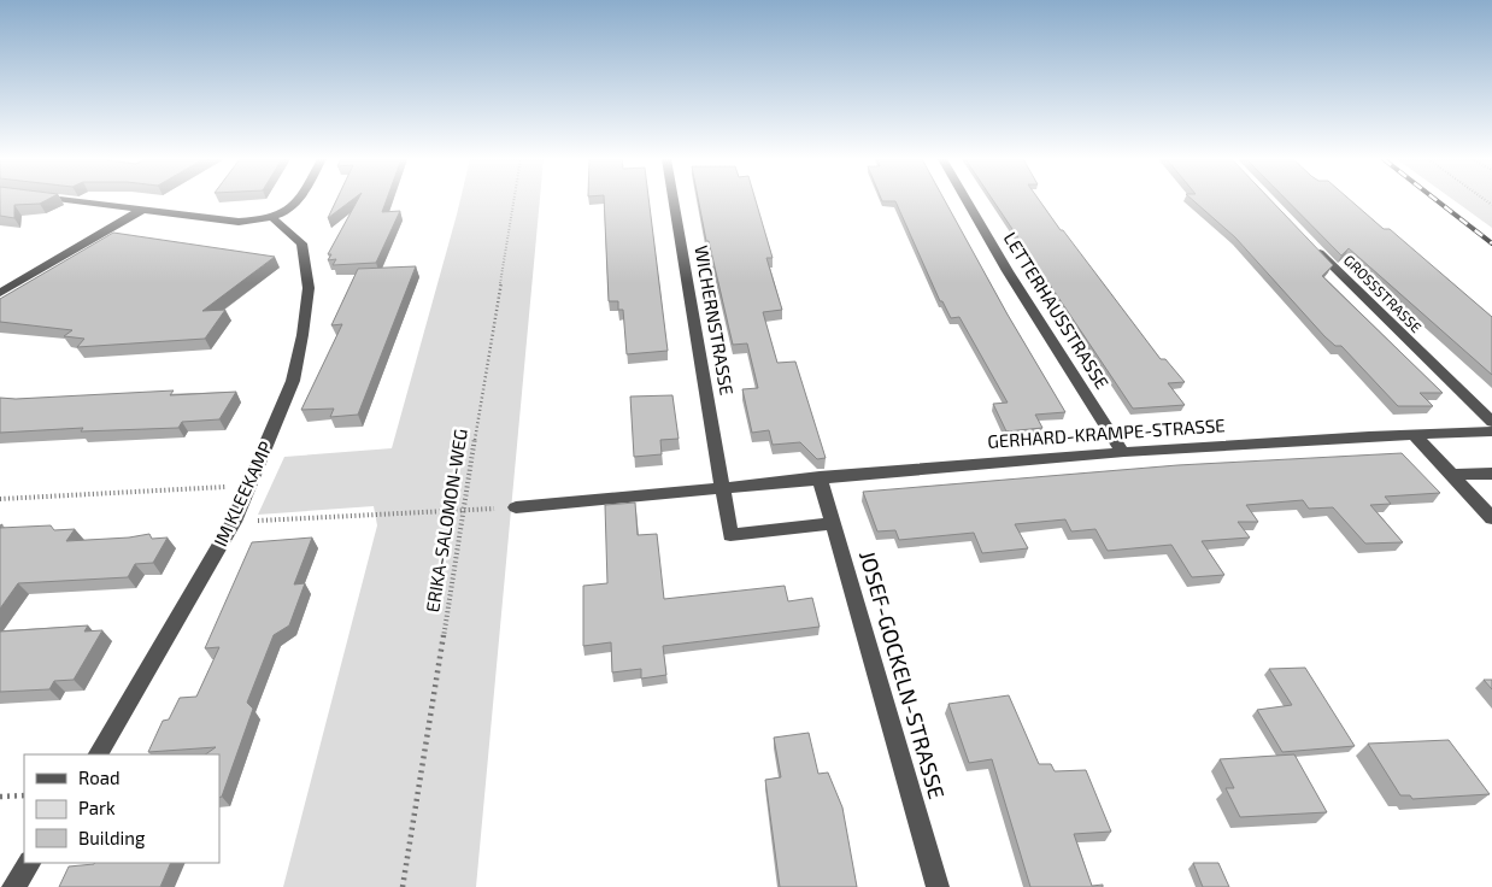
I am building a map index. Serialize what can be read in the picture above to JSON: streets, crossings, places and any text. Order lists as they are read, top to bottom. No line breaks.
{"streets":{"street":["GROSSSTRASSE","LETTERHAUSSTRASSE","WICHERNSTRASSE","GERHARD-KRAMPE-STRASSE","IM KLEEKAMP","JOSEF-GOCKELN-STRASSE"],"path":["ERIKA-SALOMON-WEG"]},"crossings":[["LETTERHAUSSTRASSE","GERHARD-KRAMPE-STRASSE"],["WICHERNSTRASSE","GERHARD-KRAMPE-STRASSE"],["GERHARD-KRAMPE-STRASSE","JOSEF-GOCKELN-STRASSE"]],"legend":["Road","Park","Building"]}
